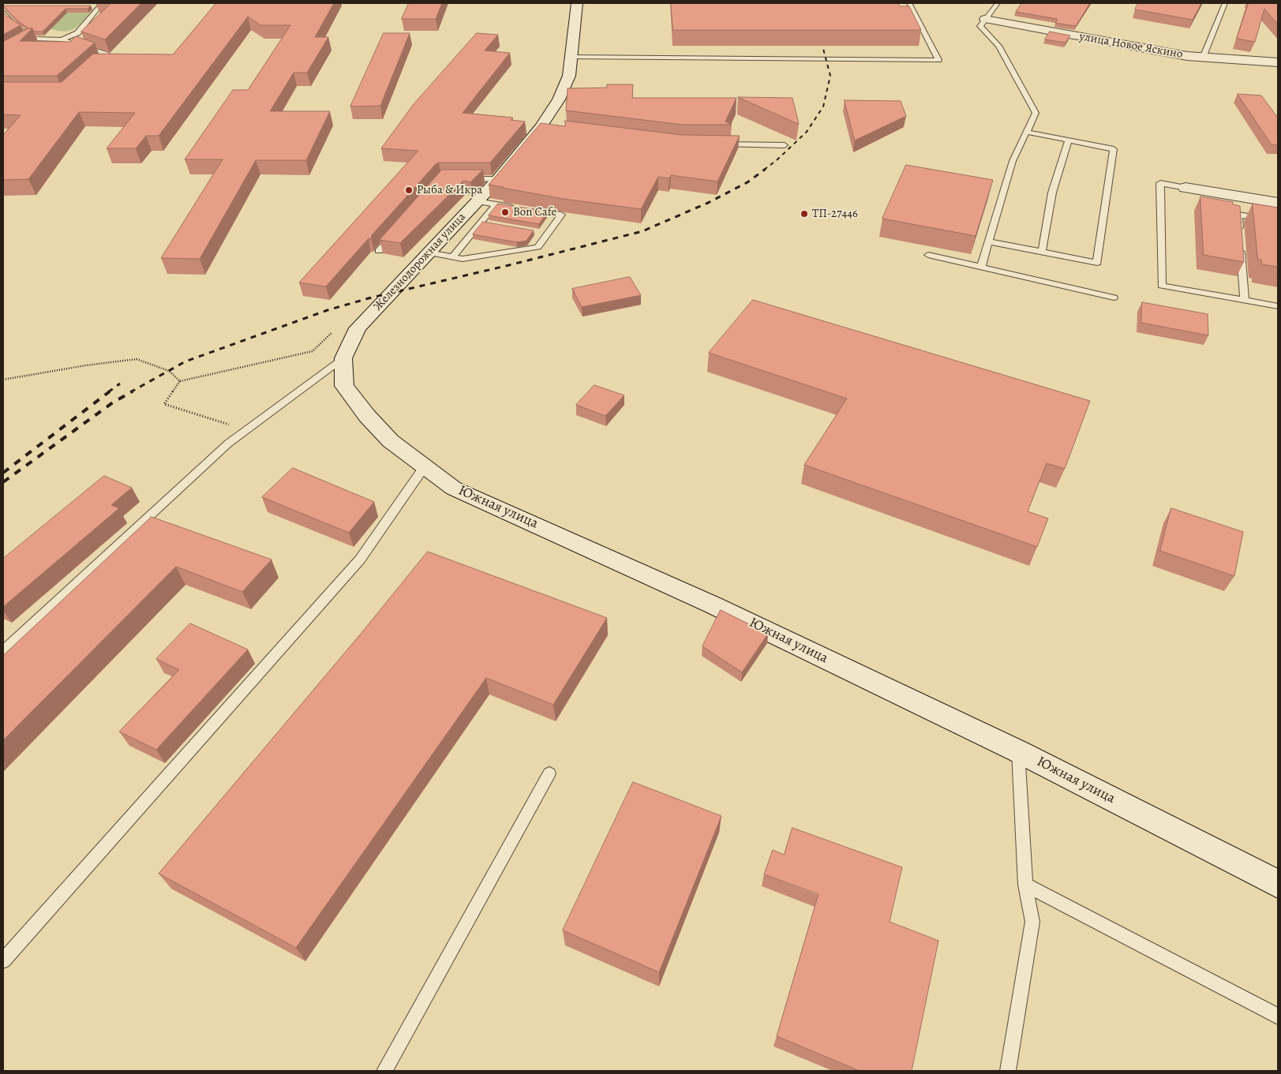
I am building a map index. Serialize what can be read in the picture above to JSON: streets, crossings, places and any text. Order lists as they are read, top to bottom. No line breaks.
{"streets":{"street":["улица Новое Яскино","Железнодорожная улица","Южная улица"]},"crossings":[["Железнодорожная улица","Южная улица"]],"places":["Рыба & Икра","Bon Cafe","ТП-27446"]}
